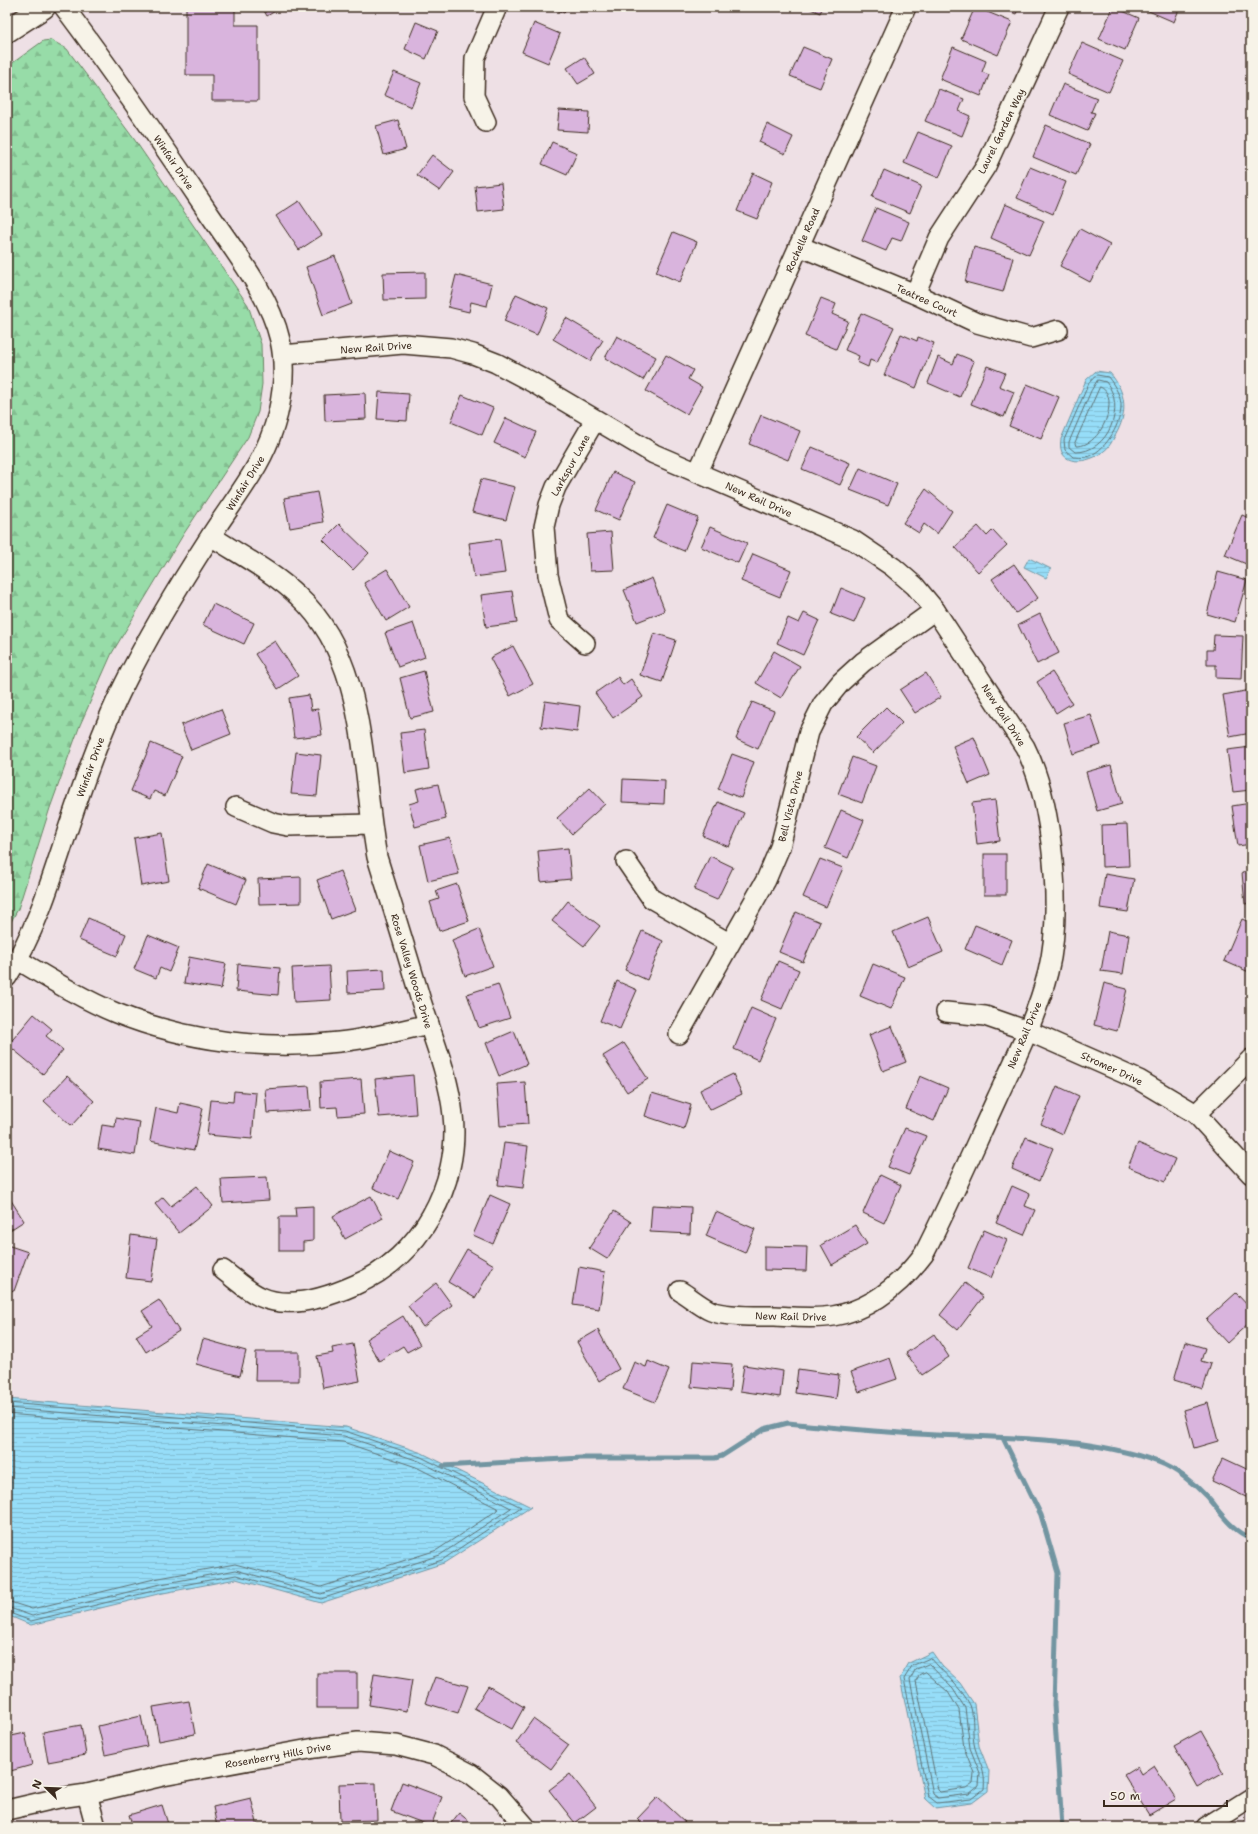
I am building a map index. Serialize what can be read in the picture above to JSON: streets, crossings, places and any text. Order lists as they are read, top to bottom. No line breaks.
{"streets":{"street":["Laurel Garden Way","Winfair Drive","Rochelle Road","Teatree Court","New Rail Drive","Larkspur Lane","Bell Vista Drive","Rose Valley Woods Drive","Stromer Drive","Rosenberry Hills Drive"]},"crossings":[["Laurel Garden Way","Teatree Court"],["Winfair Drive","New Rail Drive"],["Winfair Drive","Rose Valley Woods Drive"],["Rochelle Road","Teatree Court"],["Rochelle Road","New Rail Drive"],["New Rail Drive","Larkspur Lane"],["New Rail Drive","Bell Vista Drive"],["New Rail Drive","Stromer Drive"]],"scale_bar":"50 m","north":"top left"}
